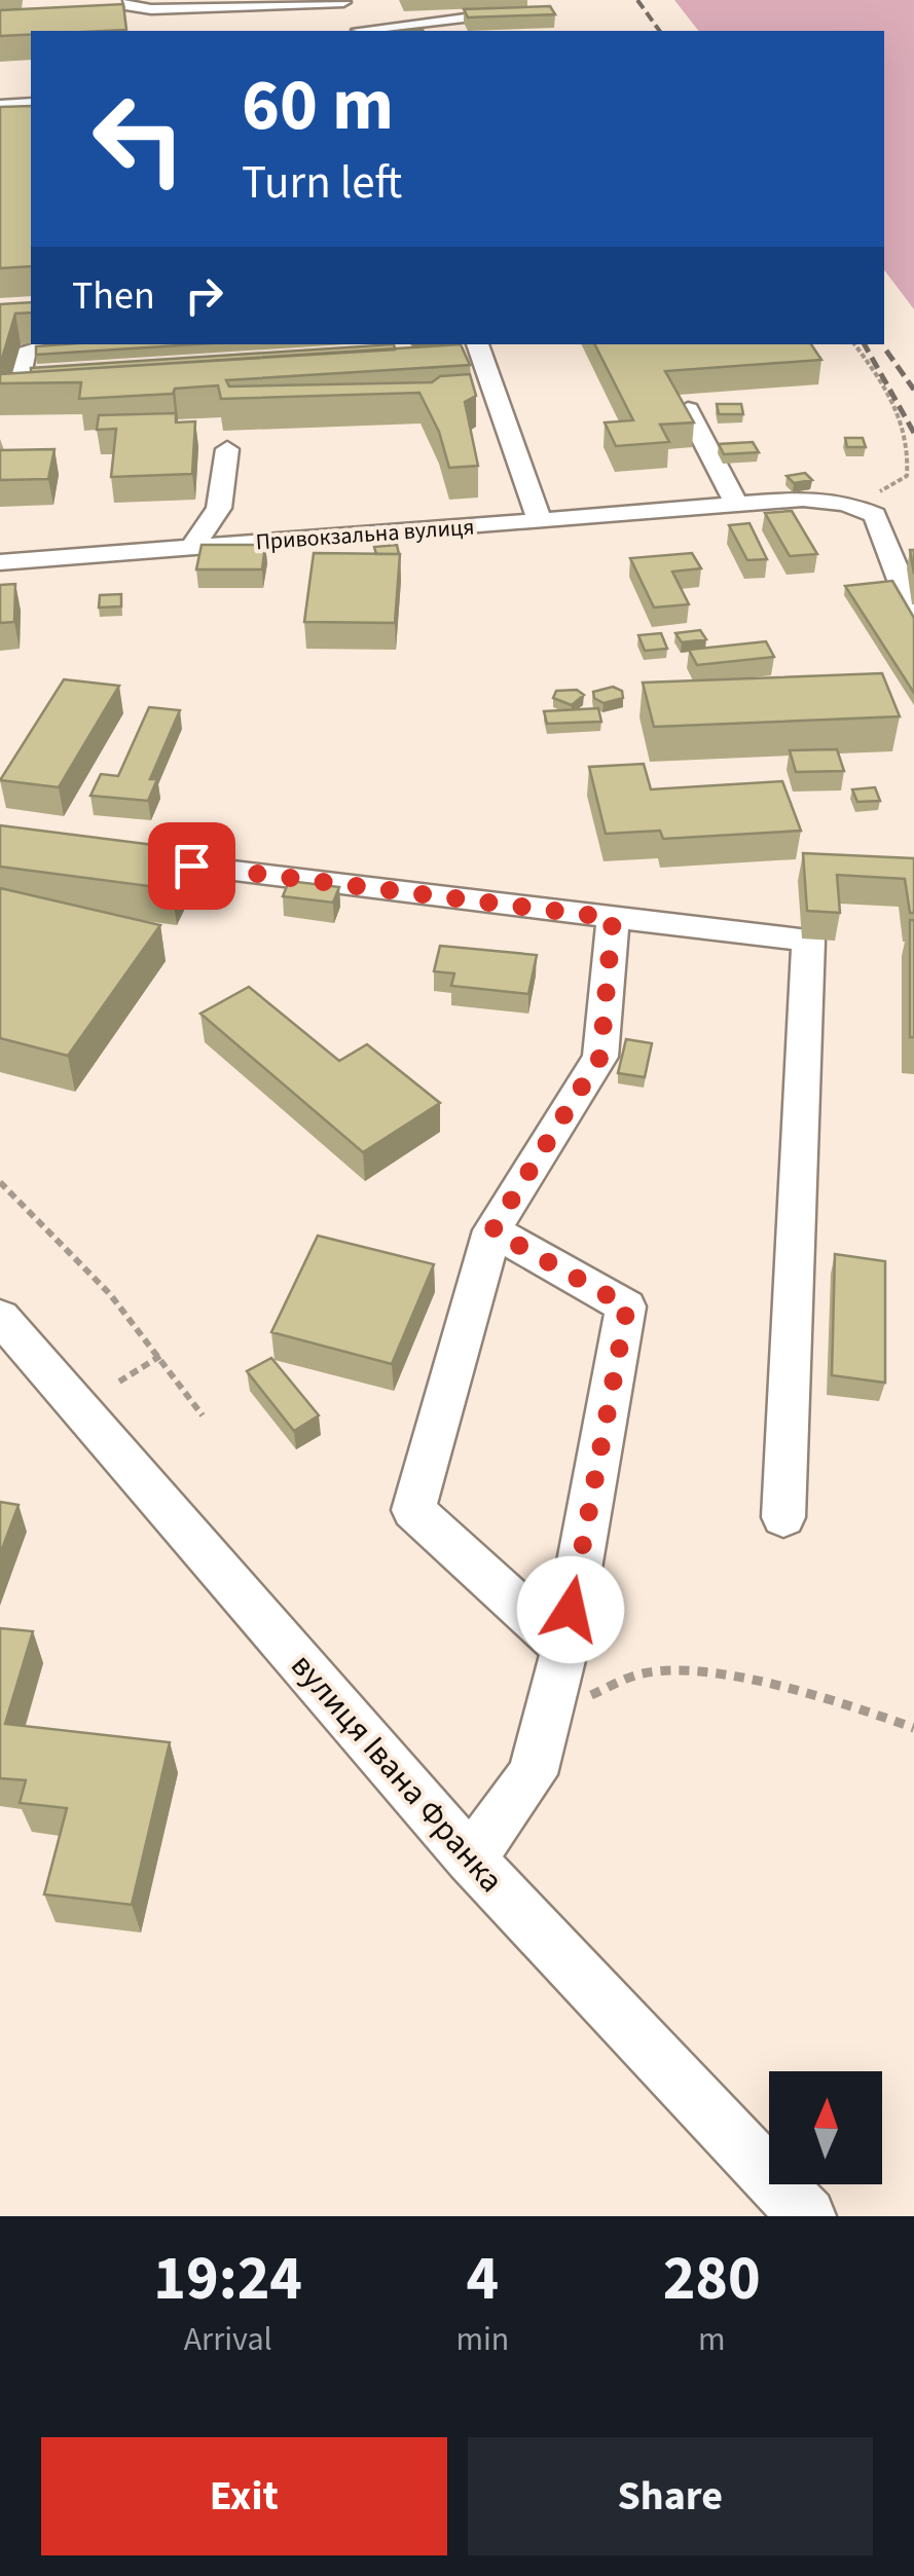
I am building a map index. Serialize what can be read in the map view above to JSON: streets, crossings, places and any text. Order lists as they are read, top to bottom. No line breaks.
{"streets":{"street":["Привокзальна вулиця","вулиця Івана Франка"]},"north":"top","page":{"turn":["60 m","Turn left"],"then":"Then","eta":["19:24","Arrival","4","min","280","m"],"buttons":["Exit","Share"]}}
